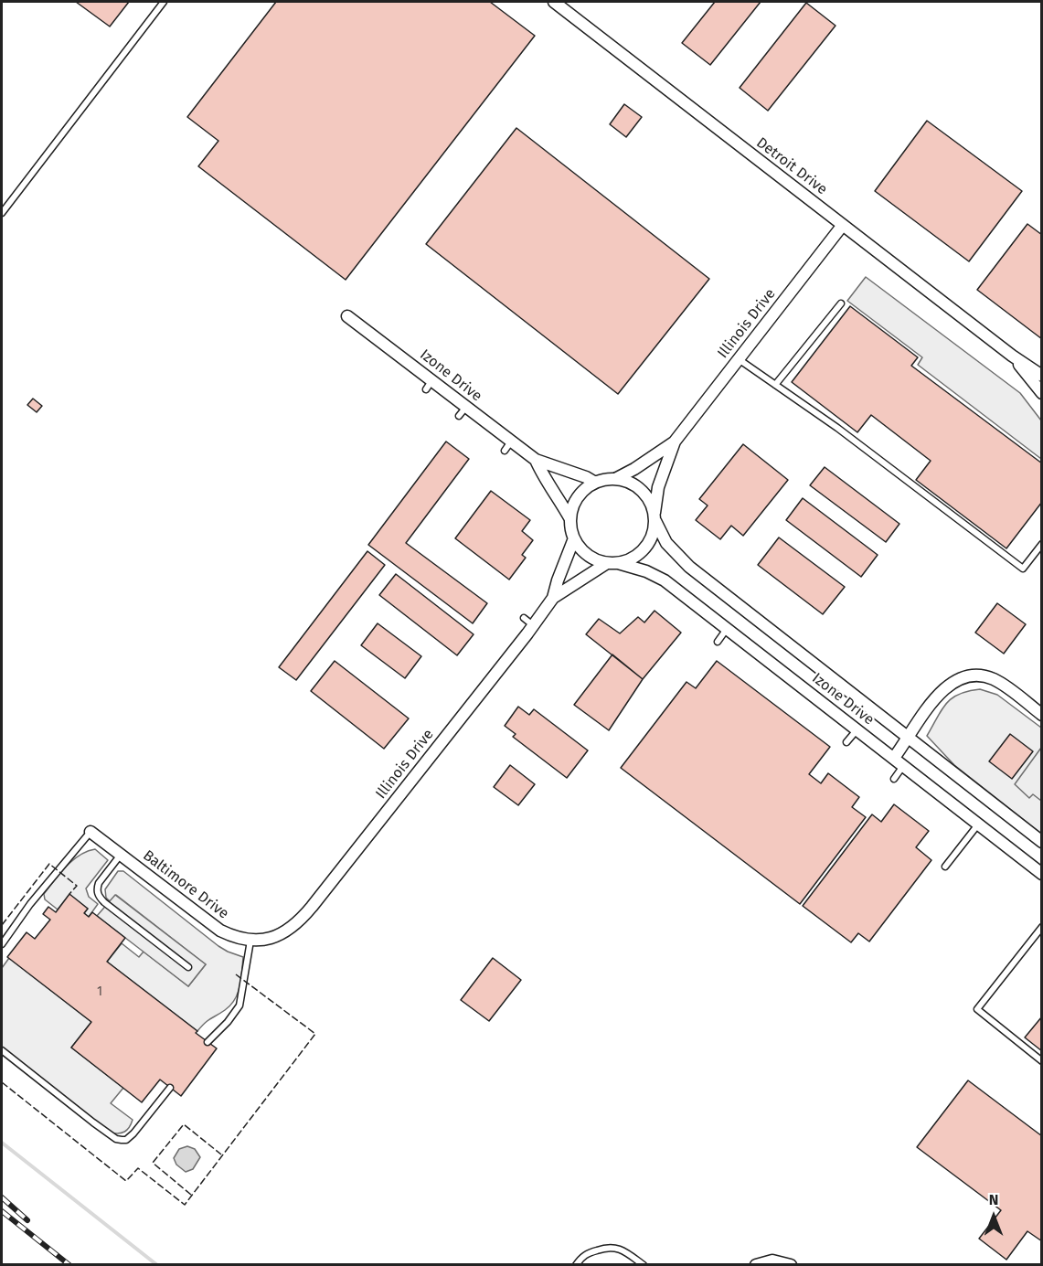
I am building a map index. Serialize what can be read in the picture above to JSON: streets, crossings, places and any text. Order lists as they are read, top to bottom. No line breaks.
{"streets":{"street":["Detroit Drive","Illinois Drive","Izone Drive","Baltimore Drive"]},"crossings":[["Detroit Drive","Illinois Drive"],["Illinois Drive","Izone Drive"],["Illinois Drive","Baltimore Drive"]],"house_numbers":["1"],"north":"top"}
